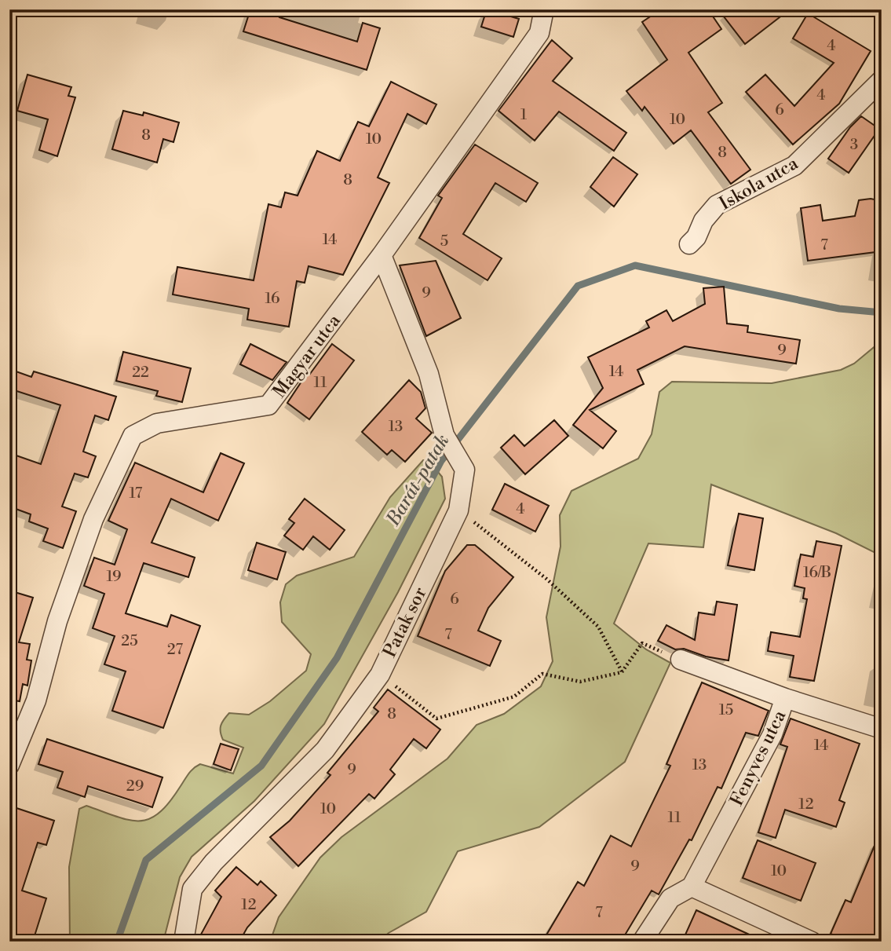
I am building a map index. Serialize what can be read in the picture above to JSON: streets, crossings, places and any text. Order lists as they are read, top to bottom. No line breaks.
{"streets":{"street":["Iskola utca","Magyar utca","Patak sor","Fenyves utca"]},"crossings":[["Magyar utca","Patak sor"]],"water":["Barát-patak"],"house_numbers":["4","4","6","1","10","8","10","3","8","8","14","5","7","9","16","9","14","22","11","13","17","4","16/B","19","6","7","25","27","15","8","14","13","9","29","12","10","11","9","10","12","7"]}
